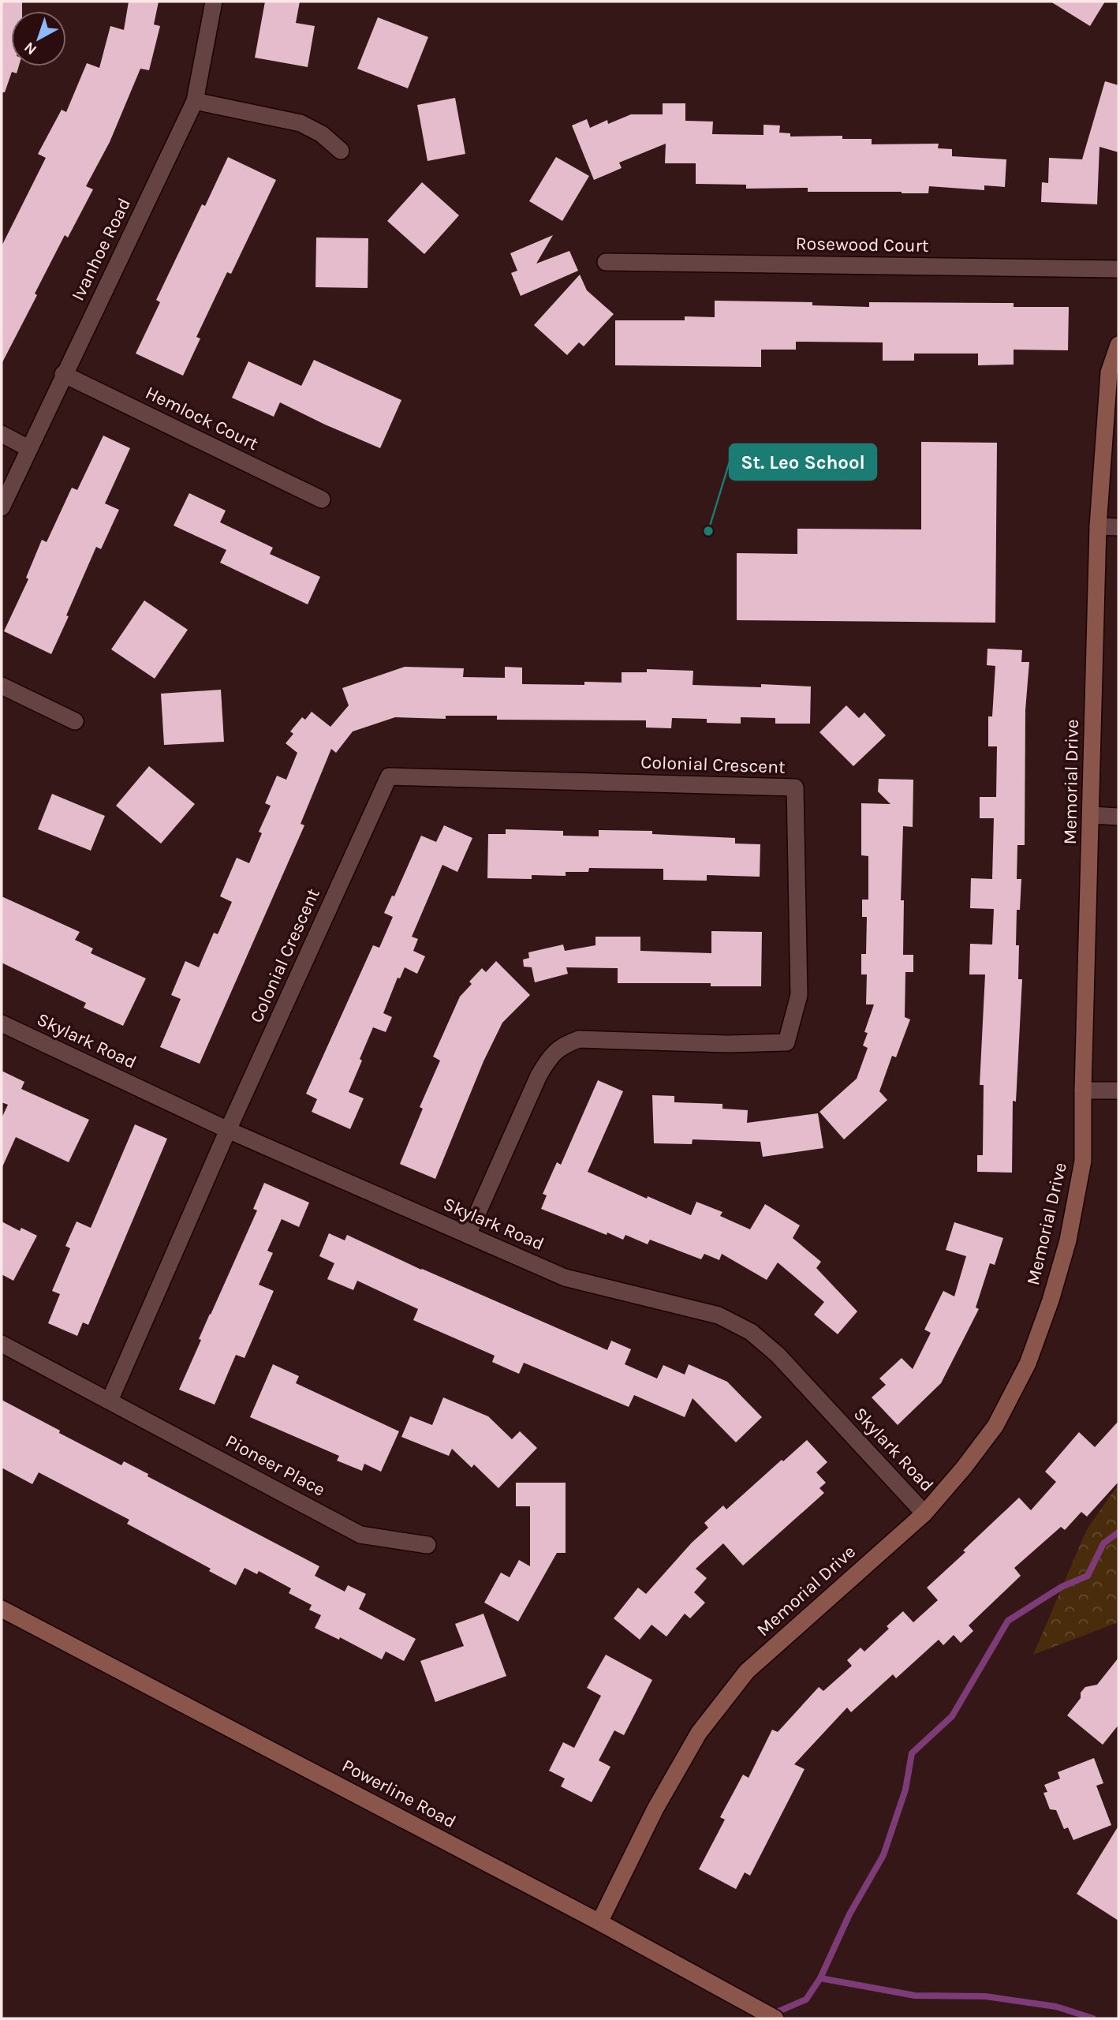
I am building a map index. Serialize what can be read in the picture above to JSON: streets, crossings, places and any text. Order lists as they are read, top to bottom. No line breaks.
{"streets":{"main road":["Memorial Drive","Powerline Road"],"street":["Rosewood Court","Ivanhoe Road","Hemlock Court","Colonial Crescent","Skylark Road","Pioneer Place"]},"crossings":[["Ivanhoe Road","Hemlock Court"],["Colonial Crescent","Skylark Road"],["Memorial Drive","Skylark Road"],["Memorial Drive","Powerline Road"]],"places":["St. Leo School"],"north":"bottom left"}
